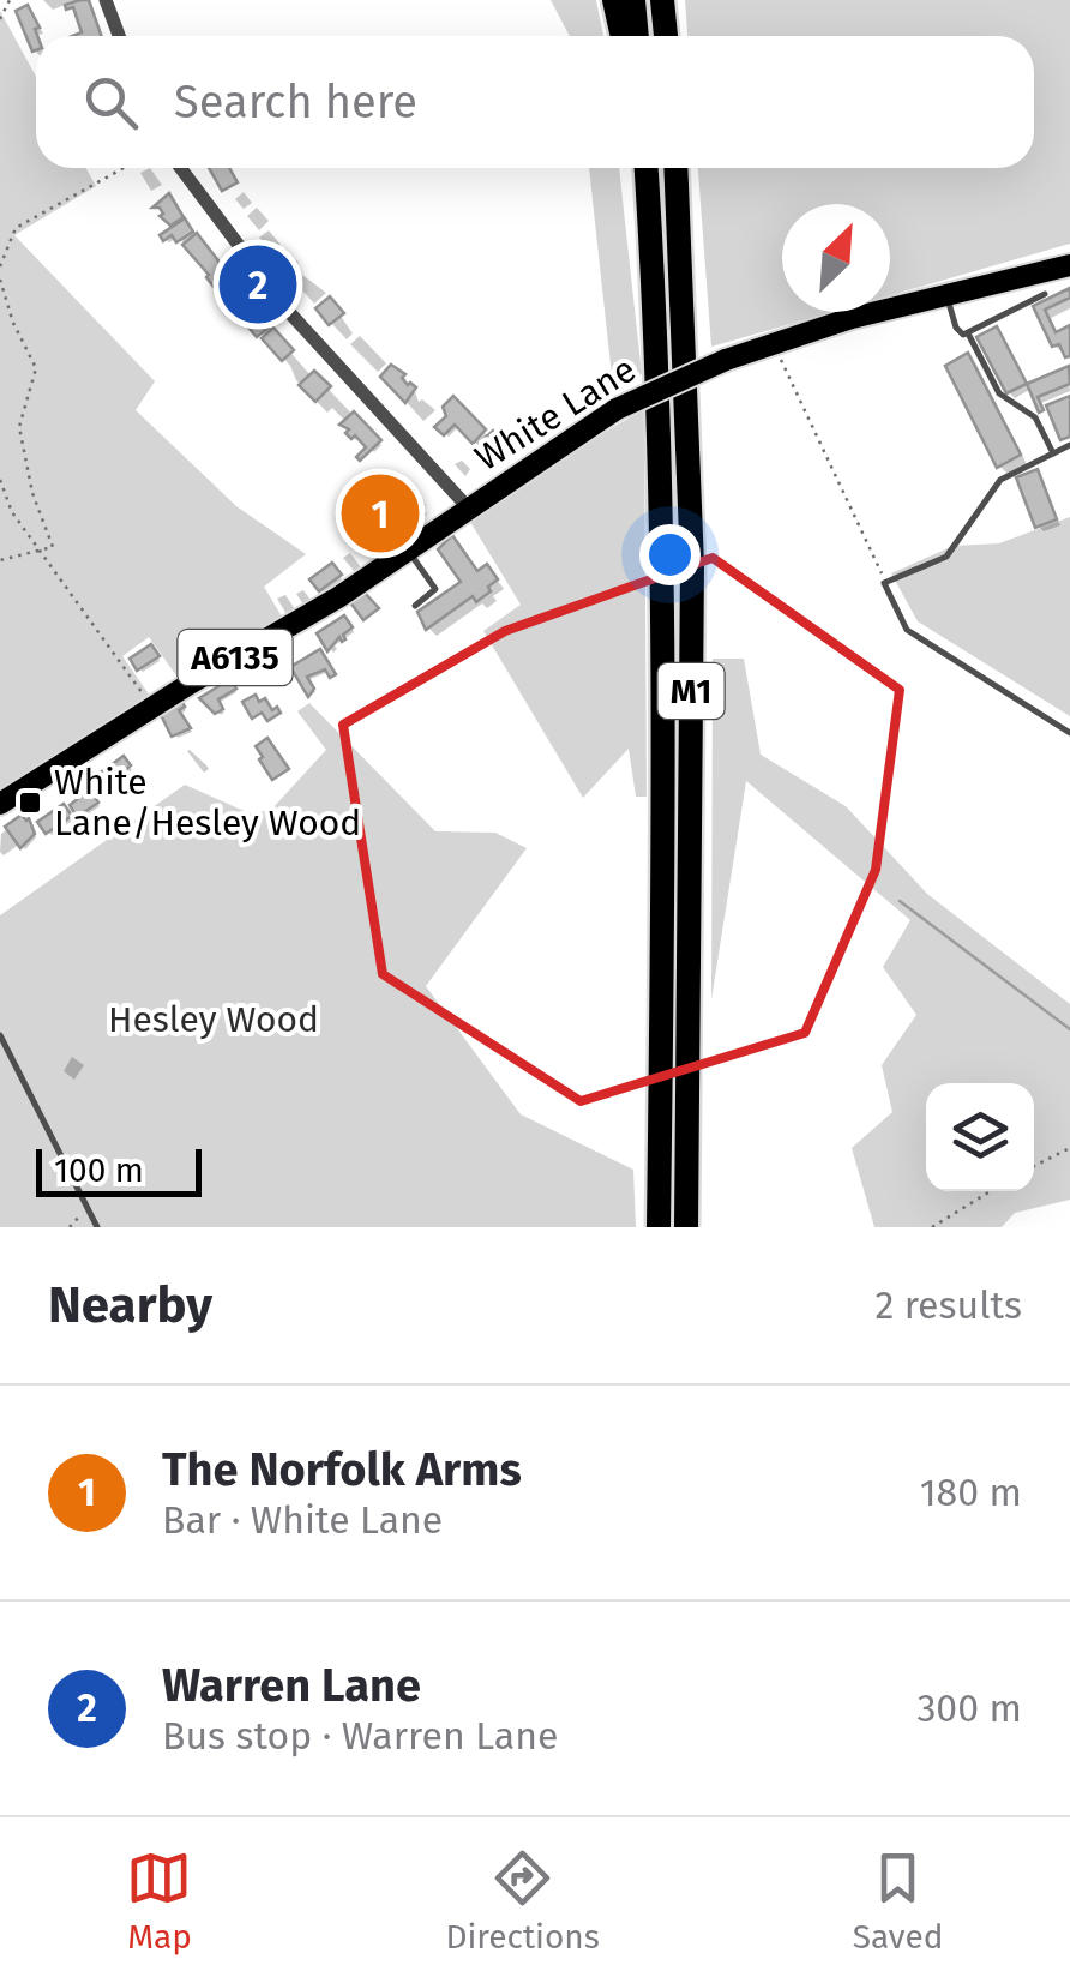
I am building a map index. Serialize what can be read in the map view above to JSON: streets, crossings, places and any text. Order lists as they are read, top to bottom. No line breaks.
{"streets":{"highway":["M1"],"main road":["White Lane","A6135"]},"crossings":[["White Lane","A6135"]],"parks":["Hesley Wood"],"places":{"transit":["White Lane/Hesley Wood"]},"scale_bar":"100 m","north":"top right","page":{"search":"Search here","pins":["2","1"],"scale":"100 m","heading":["Nearby","2 results"],"list":[{"mark":"1","name":"The Norfolk Arms","note":"Bar · White Lane","value":"180 m"},{"mark":"2","name":"Warren Lane","note":"Bus stop · Warren Lane","value":"300 m"}],"nav":["Map","Directions","Saved"]}}
